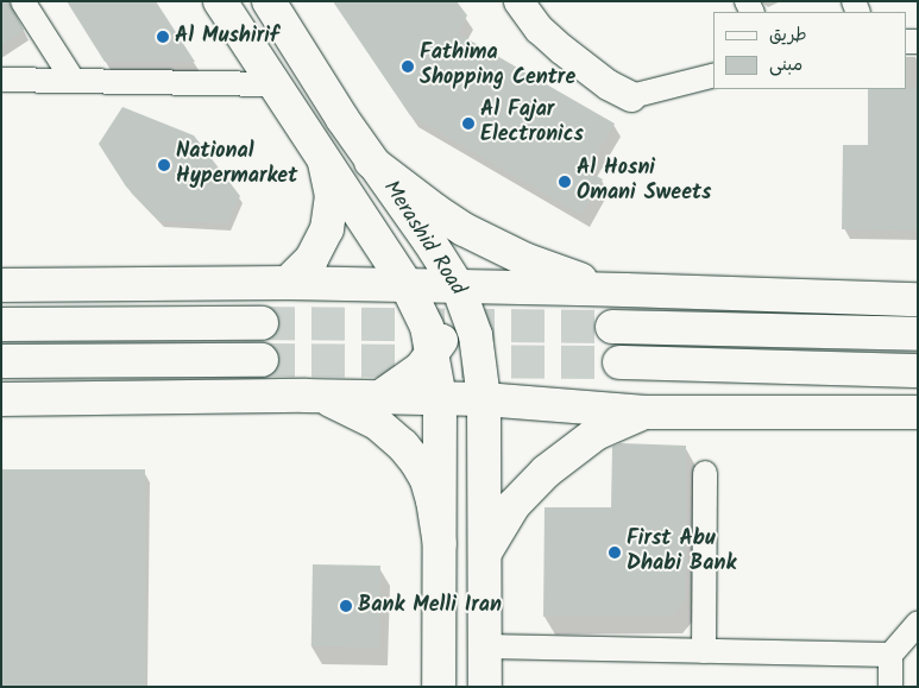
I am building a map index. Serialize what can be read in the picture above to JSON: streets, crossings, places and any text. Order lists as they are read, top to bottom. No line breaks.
{"streets":{"main road":["Merashid Road"]},"places":["Al Mushirif","Fathima Shopping Centre","Al Fajar Electronics","National Hypermarket","Al Hosni Omani Sweets","First Abu Dhabi Bank","Bank Melli Iran"],"legend":["طريق","مبنى"]}
